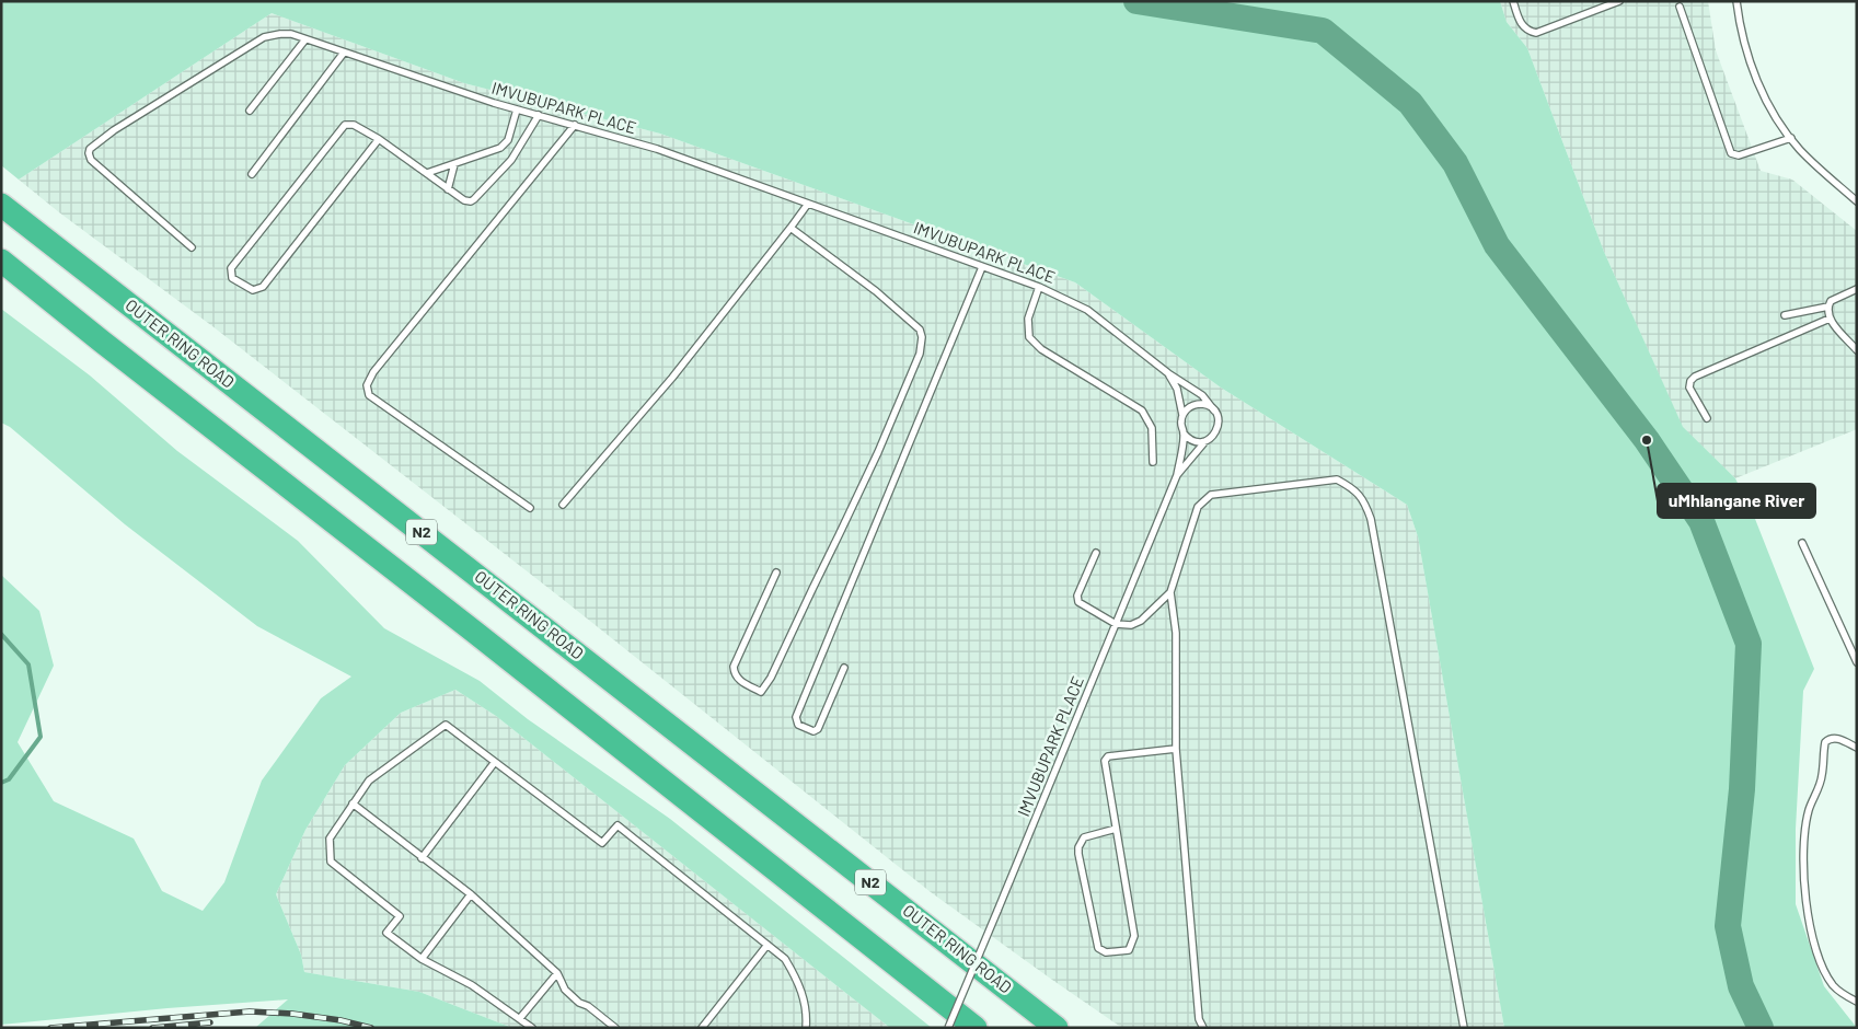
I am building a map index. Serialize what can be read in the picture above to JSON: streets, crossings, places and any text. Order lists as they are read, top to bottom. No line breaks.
{"streets":{"highway":["OUTER RING ROAD","N2"],"lane":["IMVUBUPARK PLACE"]},"places":["uMhlangane River"]}
